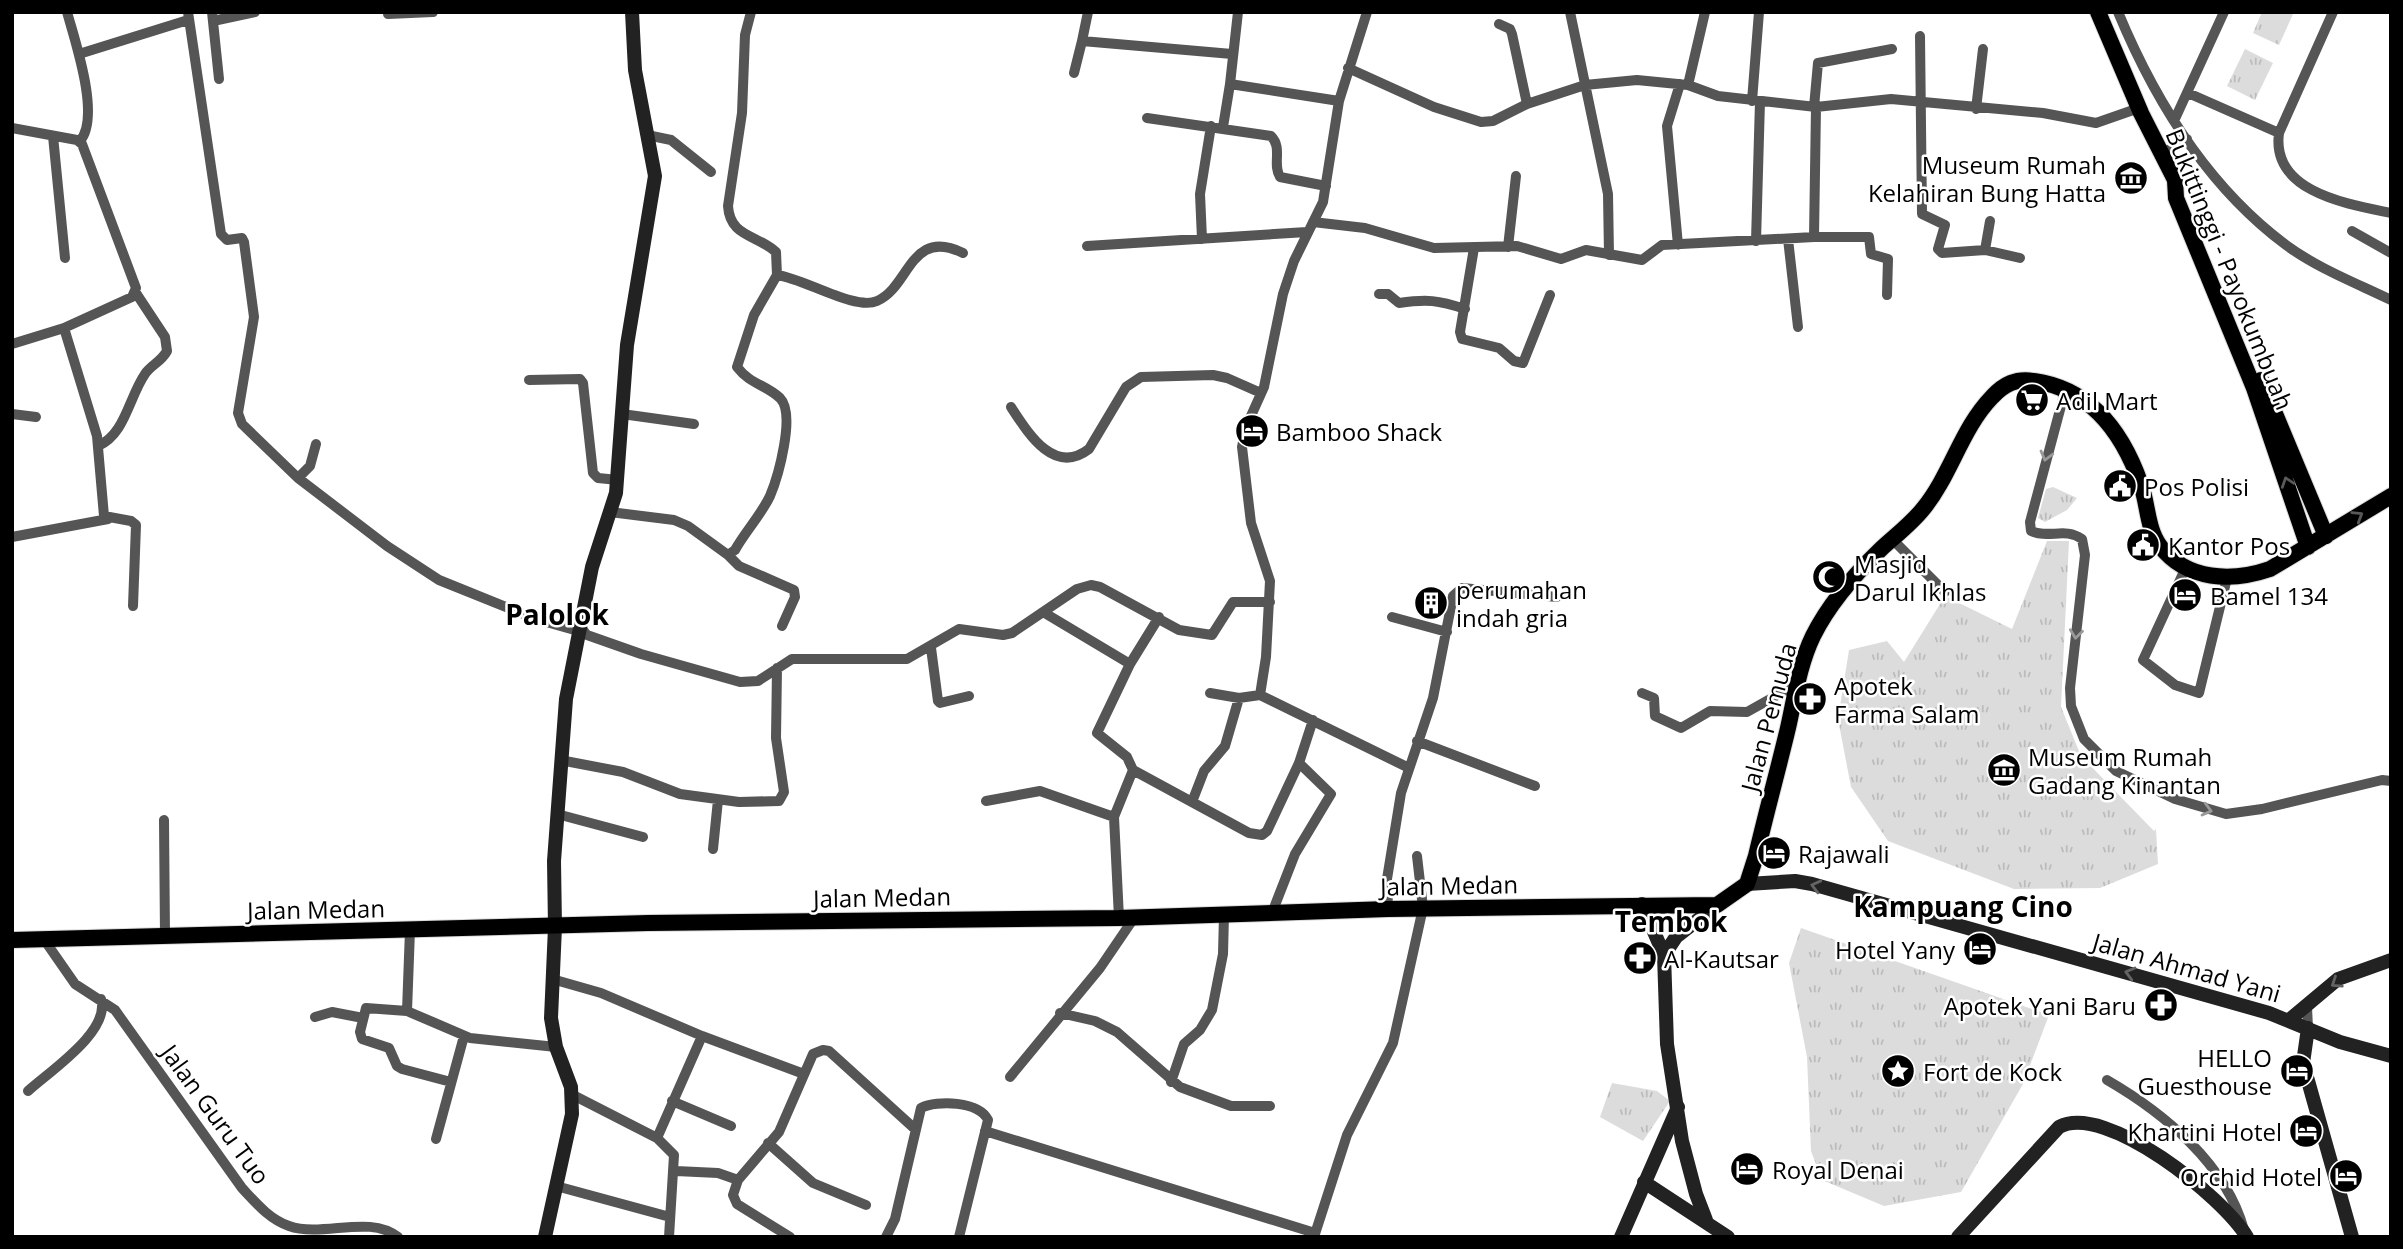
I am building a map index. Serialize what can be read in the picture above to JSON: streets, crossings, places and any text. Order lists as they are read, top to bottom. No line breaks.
{"streets":{"main road":["Bukittinggi - Payokumbuah","Jalan Pemuda","Jalan Medan"],"street":["Jalan Ahmad Yani","Jalan Guru Tuo"]},"crossings":[["Bukittinggi - Payokumbuah","Jalan Pemuda"],["Jalan Pemuda","Jalan Ahmad Yani"],["Jalan Medan","Jalan Guru Tuo"]],"one_way":["Jalan Ahmad Yani"],"districts":["Palolok","Kampuang Cino","Tembok"],"places":{"museum":["Museum Rumah Kelahiran Bung Hatta","Museum Rumah Gadang Kinantan"],"supermarket":["Adil Mart"],"hotel":["Bamboo Shack","Bamel 134","Rajawali","Hotel Yany","HELLO Guesthouse","Khartini Hotel","Royal Denai","Orchid Hotel"],"public building":["Pos Polisi","Kantor Pos"],"mosque":["Masjid Darul Ikhlas"],"building":["perumahan indah gria"],"pharmacy":["Apotek Farma Salam","Al-Kautsar","Apotek Yani Baru"],"place":["Fort de Kock"]}}
